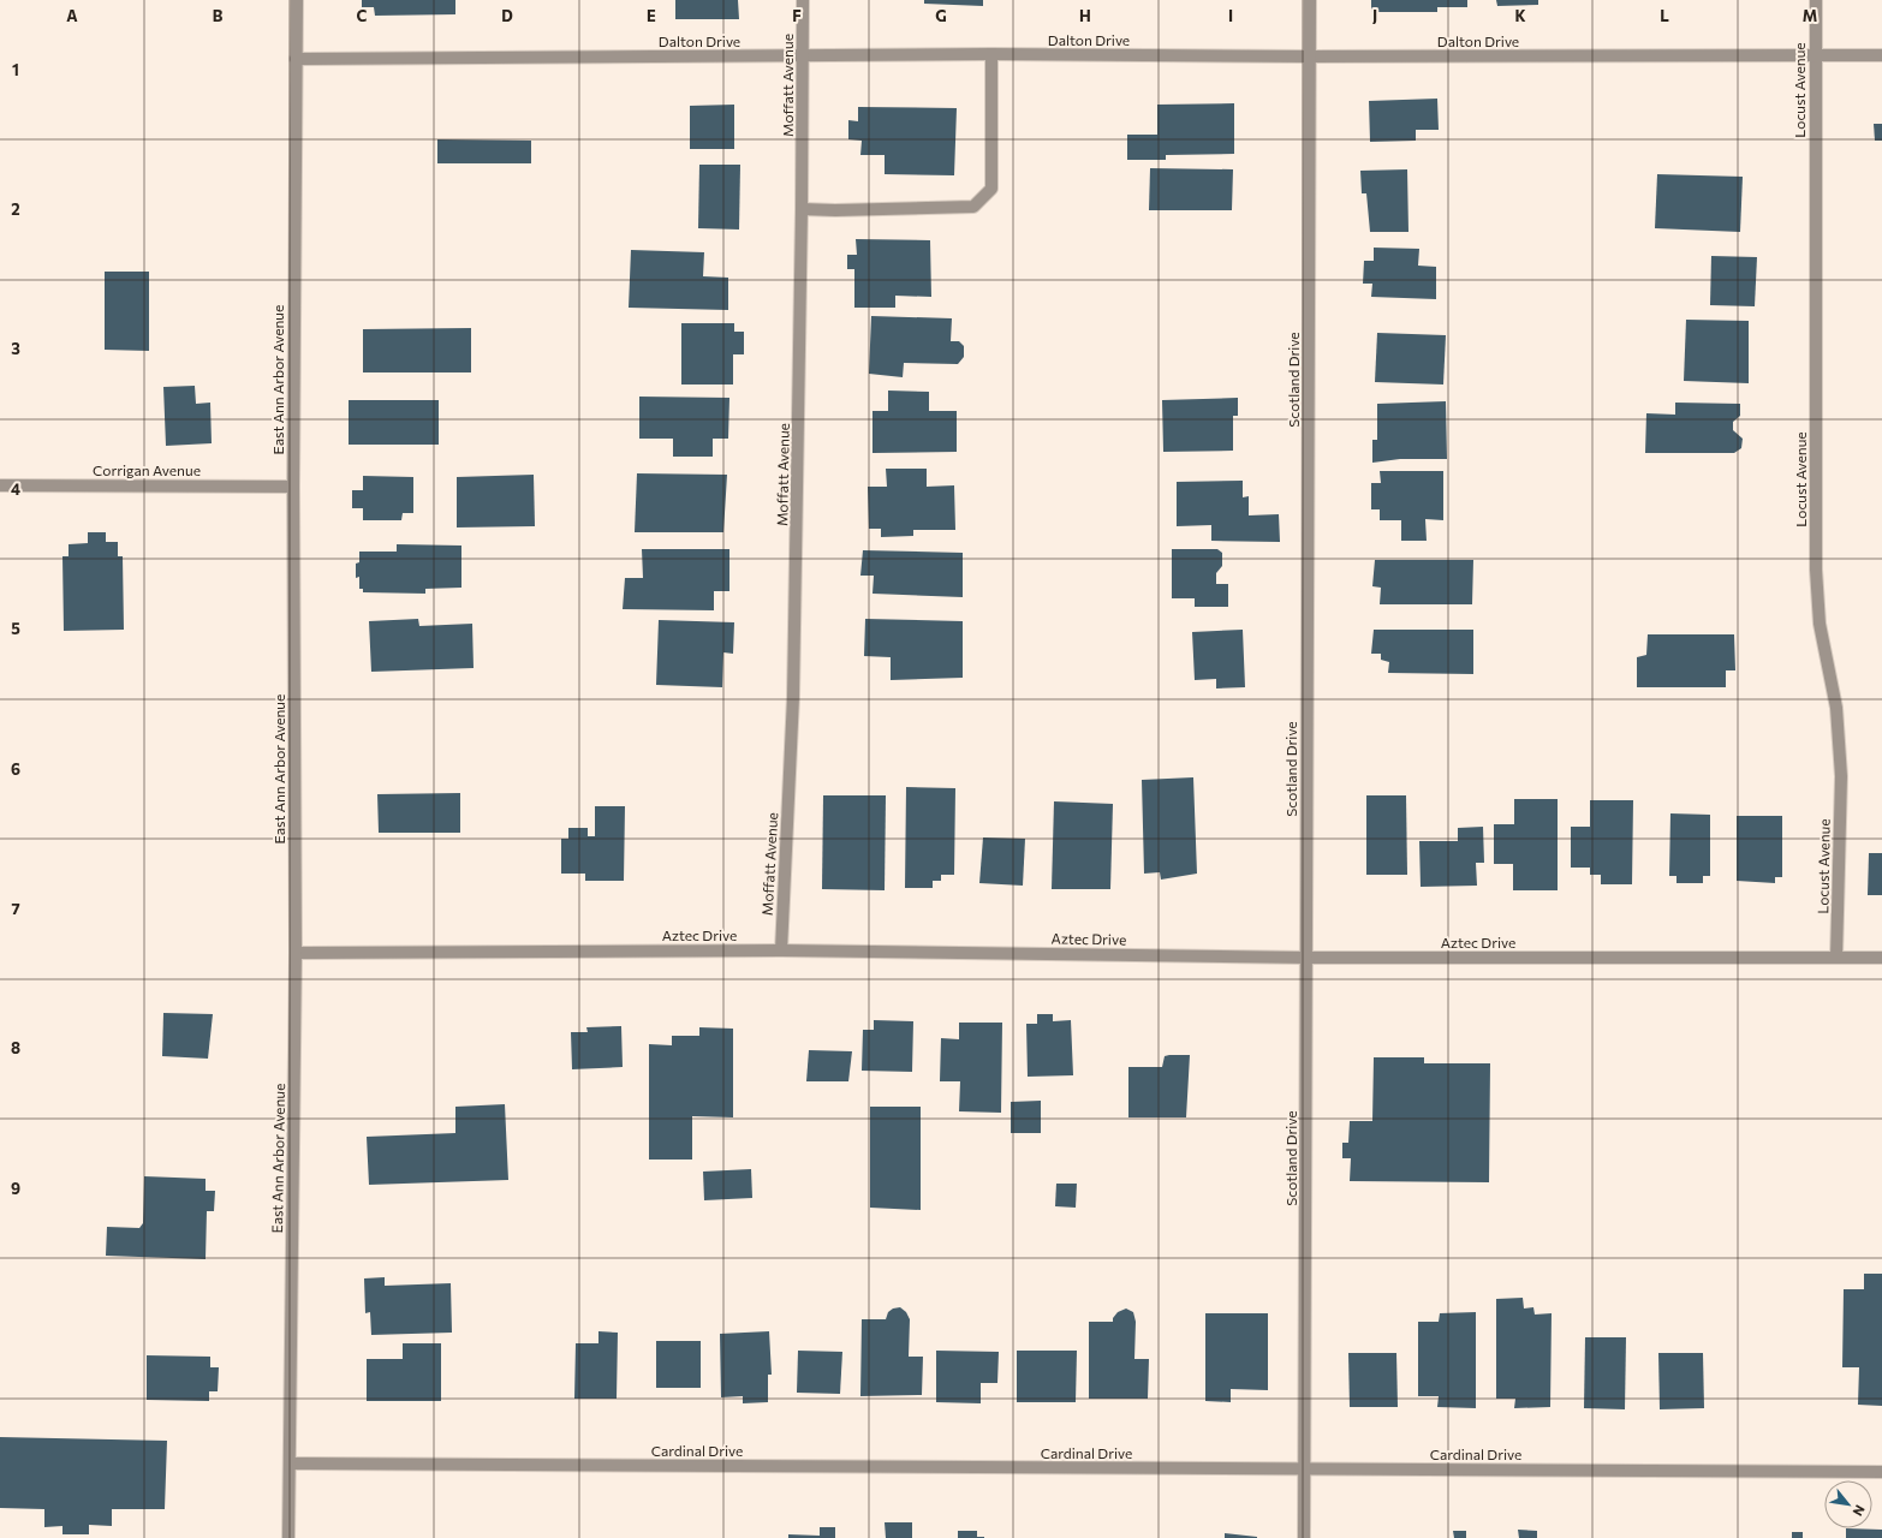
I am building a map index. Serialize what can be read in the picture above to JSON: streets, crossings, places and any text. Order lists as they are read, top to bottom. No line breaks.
{"streets":{"street":["Dalton Drive","Moffatt Avenue","Locust Avenue","East Ann Arbor Avenue","Scotland Drive","Corrigan Avenue","Aztec Drive","Cardinal Drive"]},"crossings":[["Dalton Drive","Moffatt Avenue"],["Dalton Drive","Locust Avenue"],["Dalton Drive","East Ann Arbor Avenue"],["Dalton Drive","Scotland Drive"],["Moffatt Avenue","Aztec Drive"],["Locust Avenue","Aztec Drive"],["East Ann Arbor Avenue","Corrigan Avenue"],["East Ann Arbor Avenue","Aztec Drive"],["East Ann Arbor Avenue","Cardinal Drive"],["Scotland Drive","Aztec Drive"],["Scotland Drive","Cardinal Drive"]],"north":"bottom right","grid":{"columns":["A","B","C","D","E","F","G","H","I","J","K","L","M"],"rows":["1","2","3","4","5","6","7","8","9"]}}
